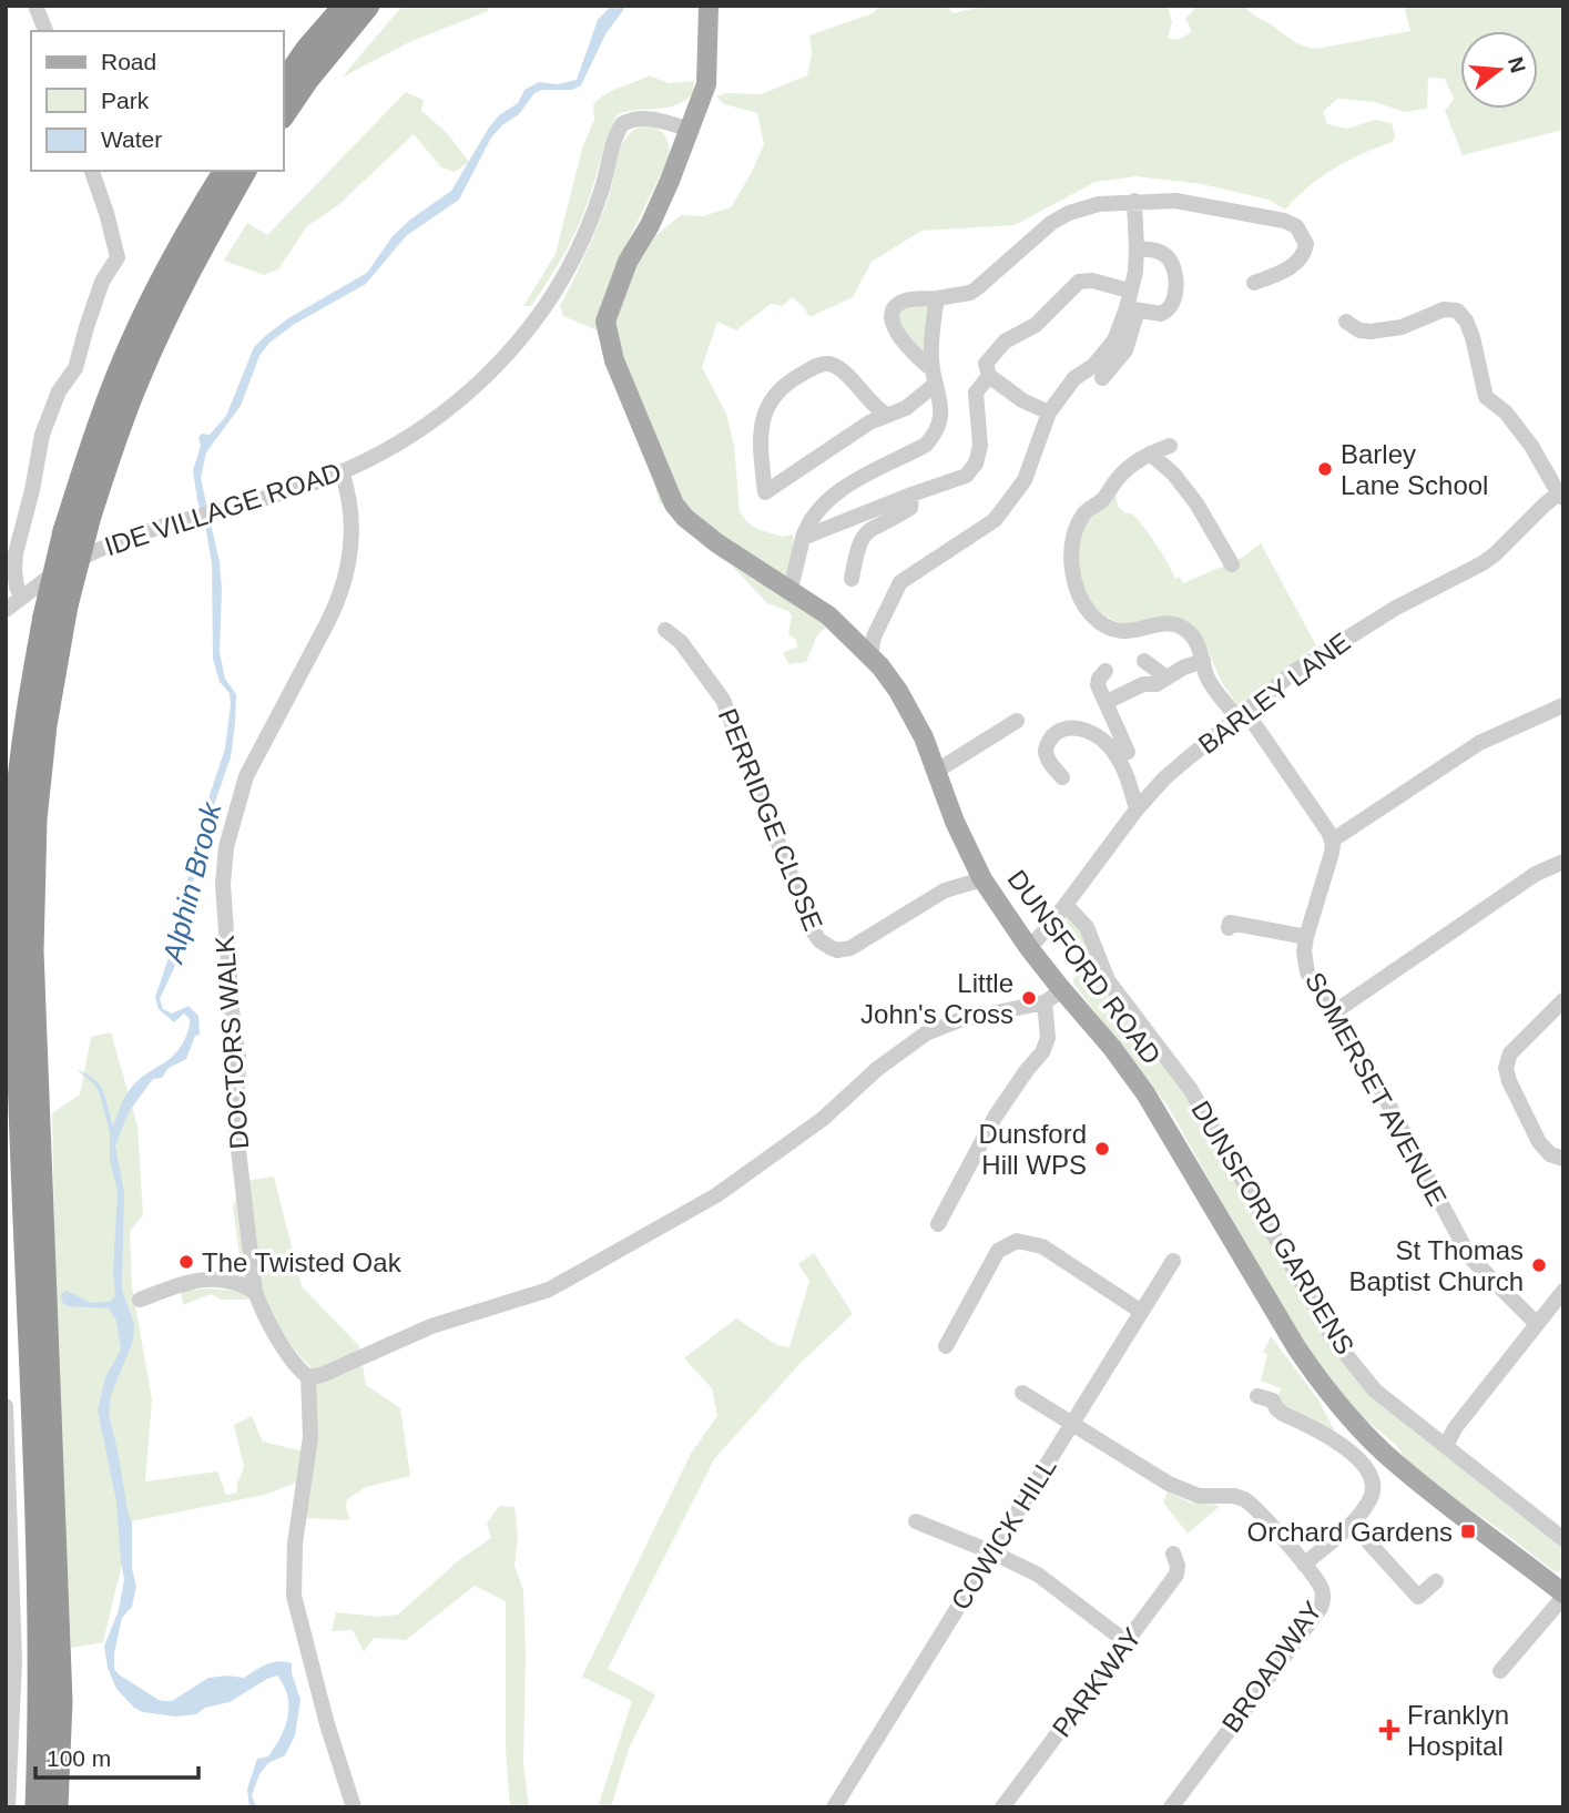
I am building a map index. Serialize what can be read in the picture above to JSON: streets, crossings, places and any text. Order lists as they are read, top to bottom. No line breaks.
{"streets":{"main road":["DUNSFORD ROAD"],"street":["IDE VILLAGE ROAD","BARLEY LANE","PERRIDGE CLOSE","DOCTORS WALK","SOMERSET AVENUE","DUNSFORD GARDENS","COWICK HILL","BROADWAY","PARKWAY"]},"crossings":[["IDE VILLAGE ROAD","DUNSFORD ROAD"],["IDE VILLAGE ROAD","DOCTORS WALK"],["BARLEY LANE","DUNSFORD ROAD"],["BARLEY LANE","DUNSFORD GARDENS"],["PERRIDGE CLOSE","DUNSFORD ROAD"],["COWICK HILL","BROADWAY"]],"water":["Alphin Brook"],"places":{"other":["Barley Lane School","Little John's Cross","Dunsford Hill WPS","The Twisted Oak","St Thomas Baptist Church"],"transit":["Orchard Gardens"],"health":["Franklyn Hospital"]},"legend":["Road","Park","Water"],"scale_bar":"100 m","north":"right"}
